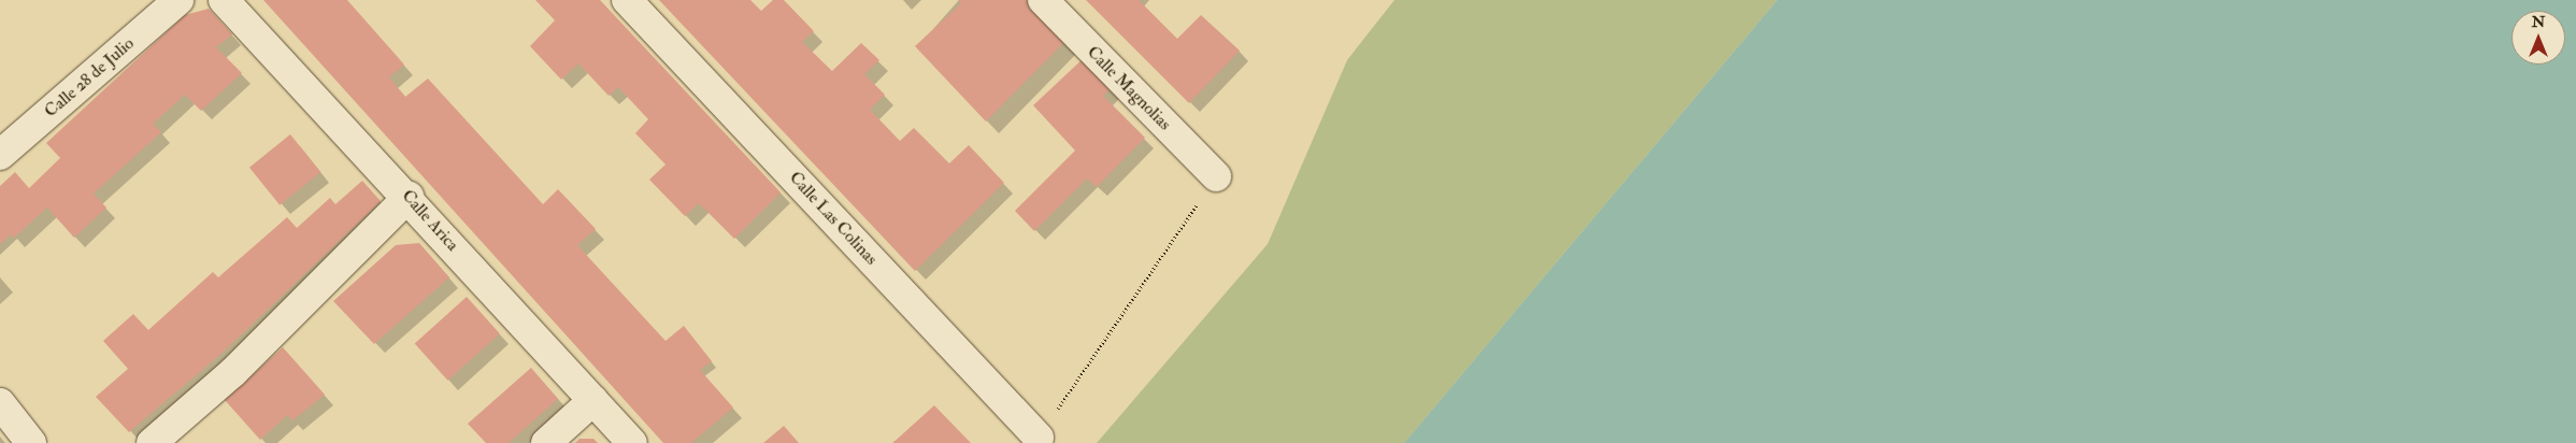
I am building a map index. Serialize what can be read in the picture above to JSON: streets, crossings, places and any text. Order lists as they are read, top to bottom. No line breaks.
{"streets":{"street":["Calle 28 de Julio","Calle Magnolias","Calle Las Colinas","Calle Arica"]},"north":"top"}
